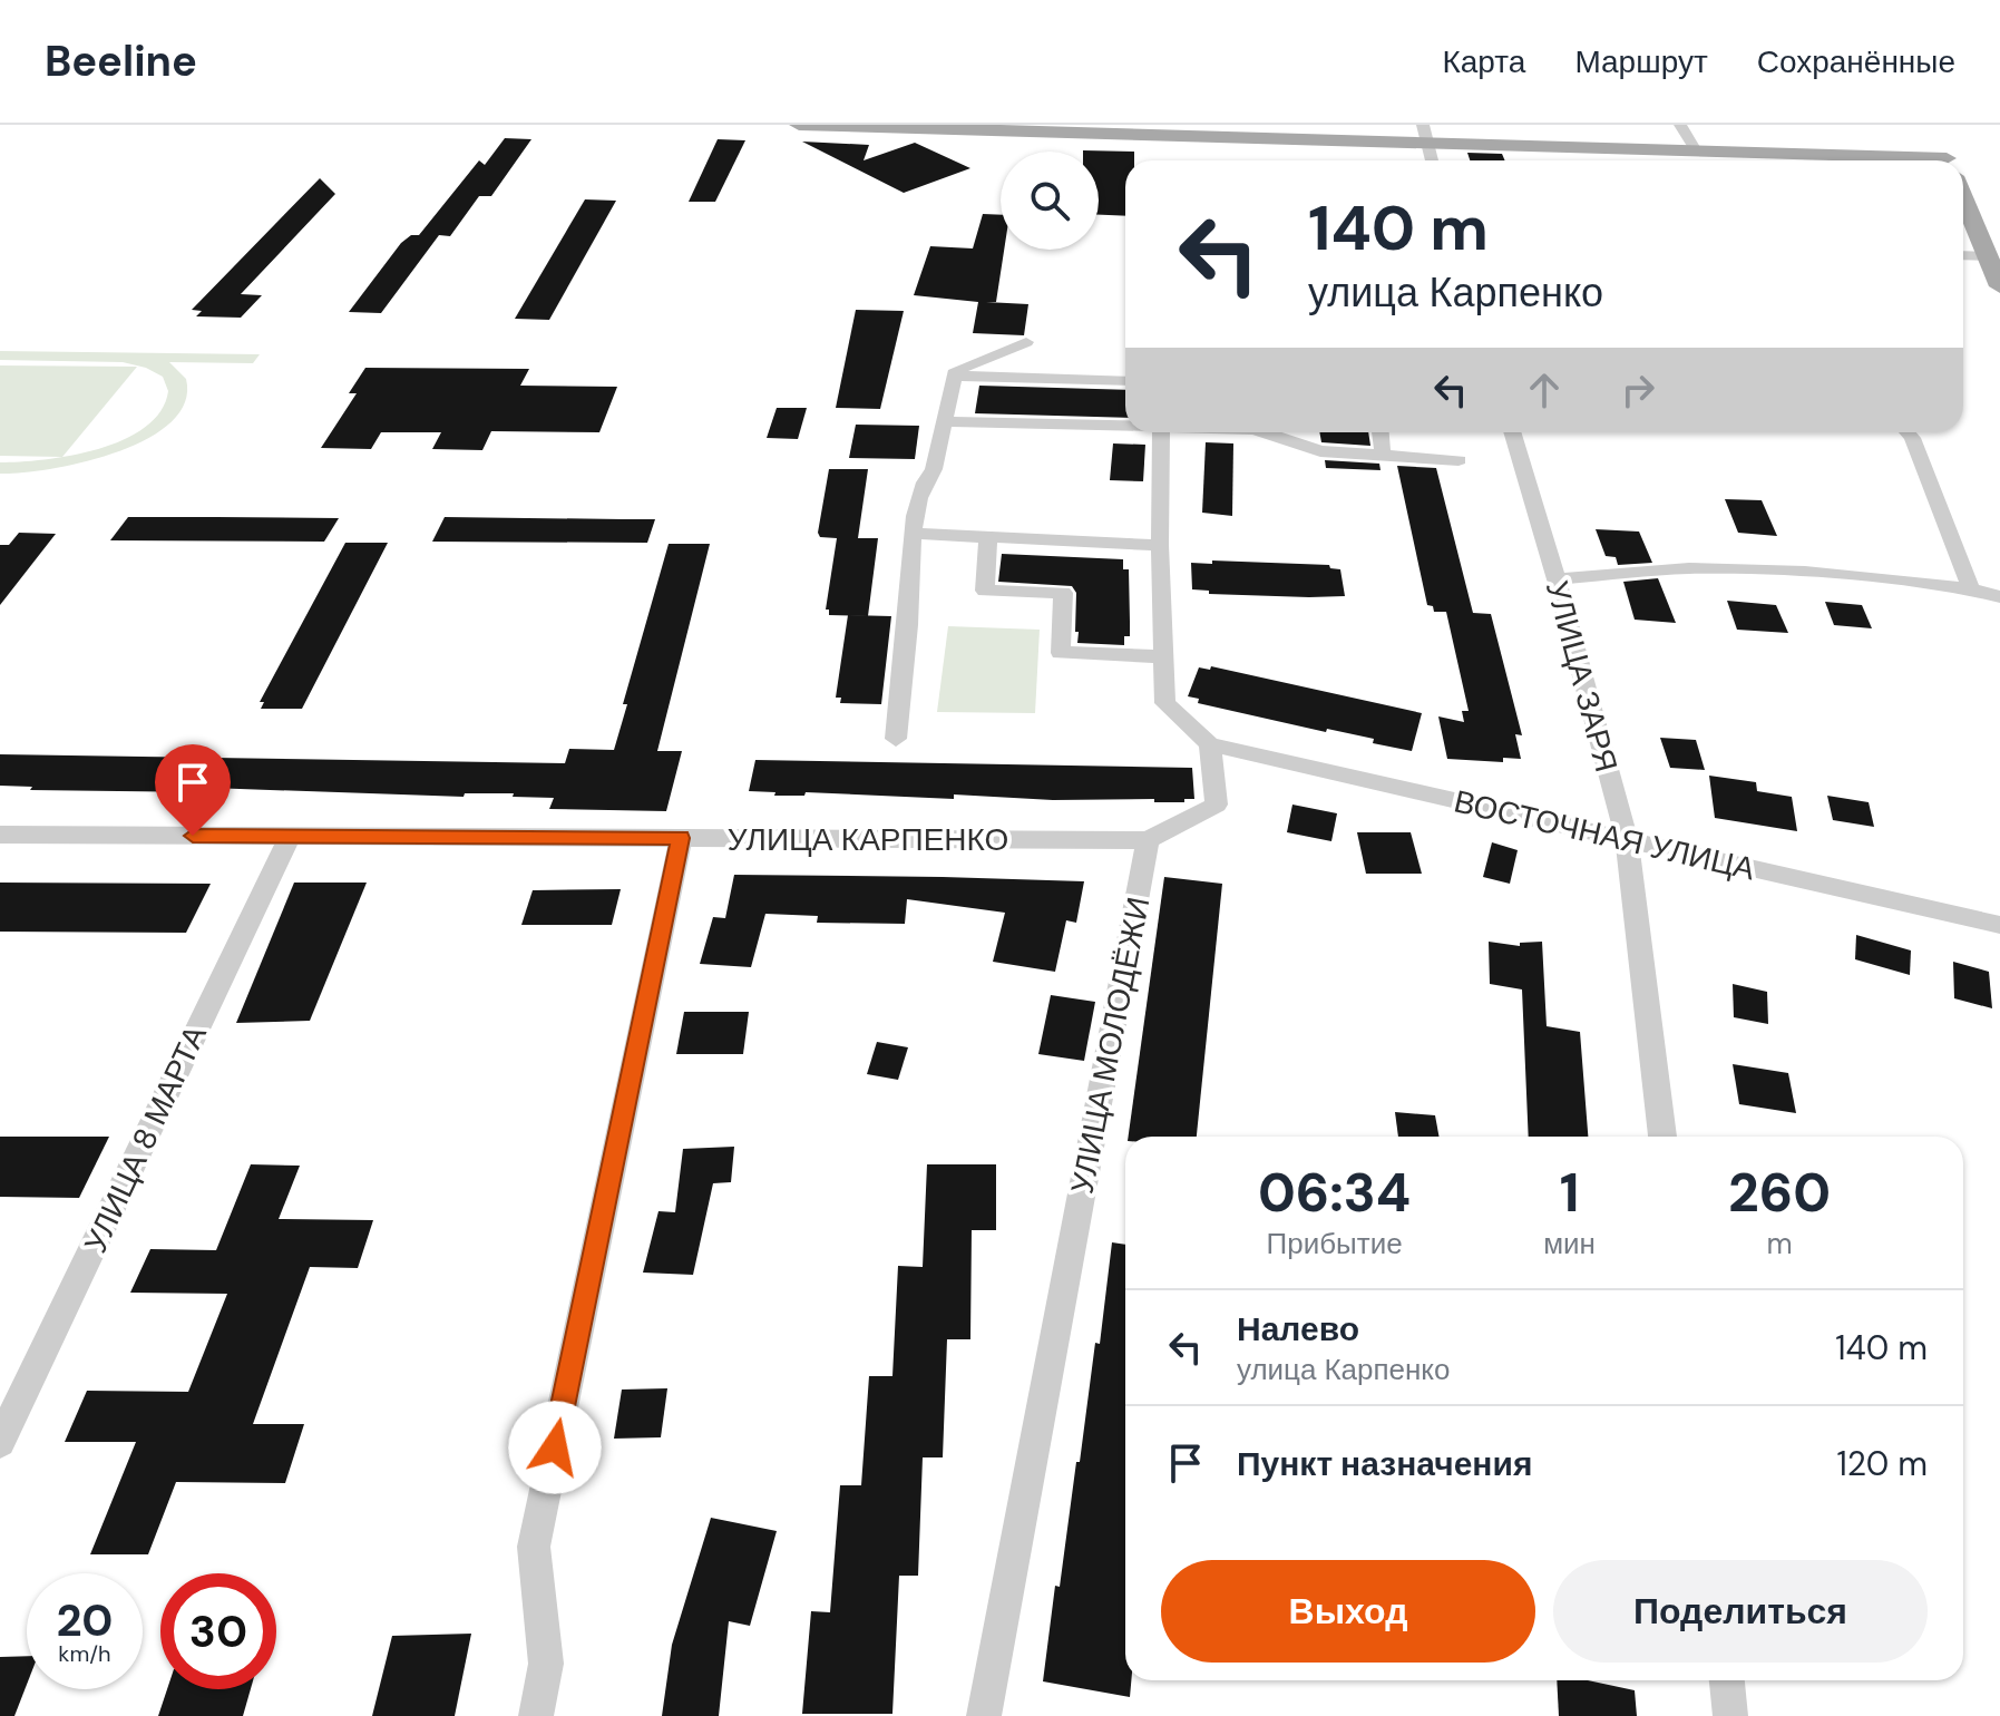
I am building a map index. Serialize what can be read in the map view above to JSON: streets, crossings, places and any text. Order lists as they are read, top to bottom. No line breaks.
{"streets":{"street":["УЛИЦА ЗАРЯ","ВОСТОЧНАЯ УЛИЦА","УЛИЦА КАРПЕНКО","УЛИЦА МОЛОДЁЖИ","УЛИЦА 8 МАРТА"]},"crossings":[["УЛИЦА ЗАРЯ","ВОСТОЧНАЯ УЛИЦА"],["УЛИЦА КАРПЕНКО","УЛИЦА МОЛОДЁЖИ"],["УЛИЦА КАРПЕНКО","УЛИЦА 8 МАРТА"]],"page":{"header":"Beeline","nav":["Карта","Маршрут","Сохранённые"],"turn":["140 m","улица Карпенко"],"eta":["06:34","Прибытие","1","мин","260","m"],"list":[{"name":"Налево","note":"улица Карпенко","value":"140 m"},{"name":"Пункт назначения","value":"120 m"}],"buttons":["Выход","Поделиться"],"speed":"20 km/h","limit":"30"}}
